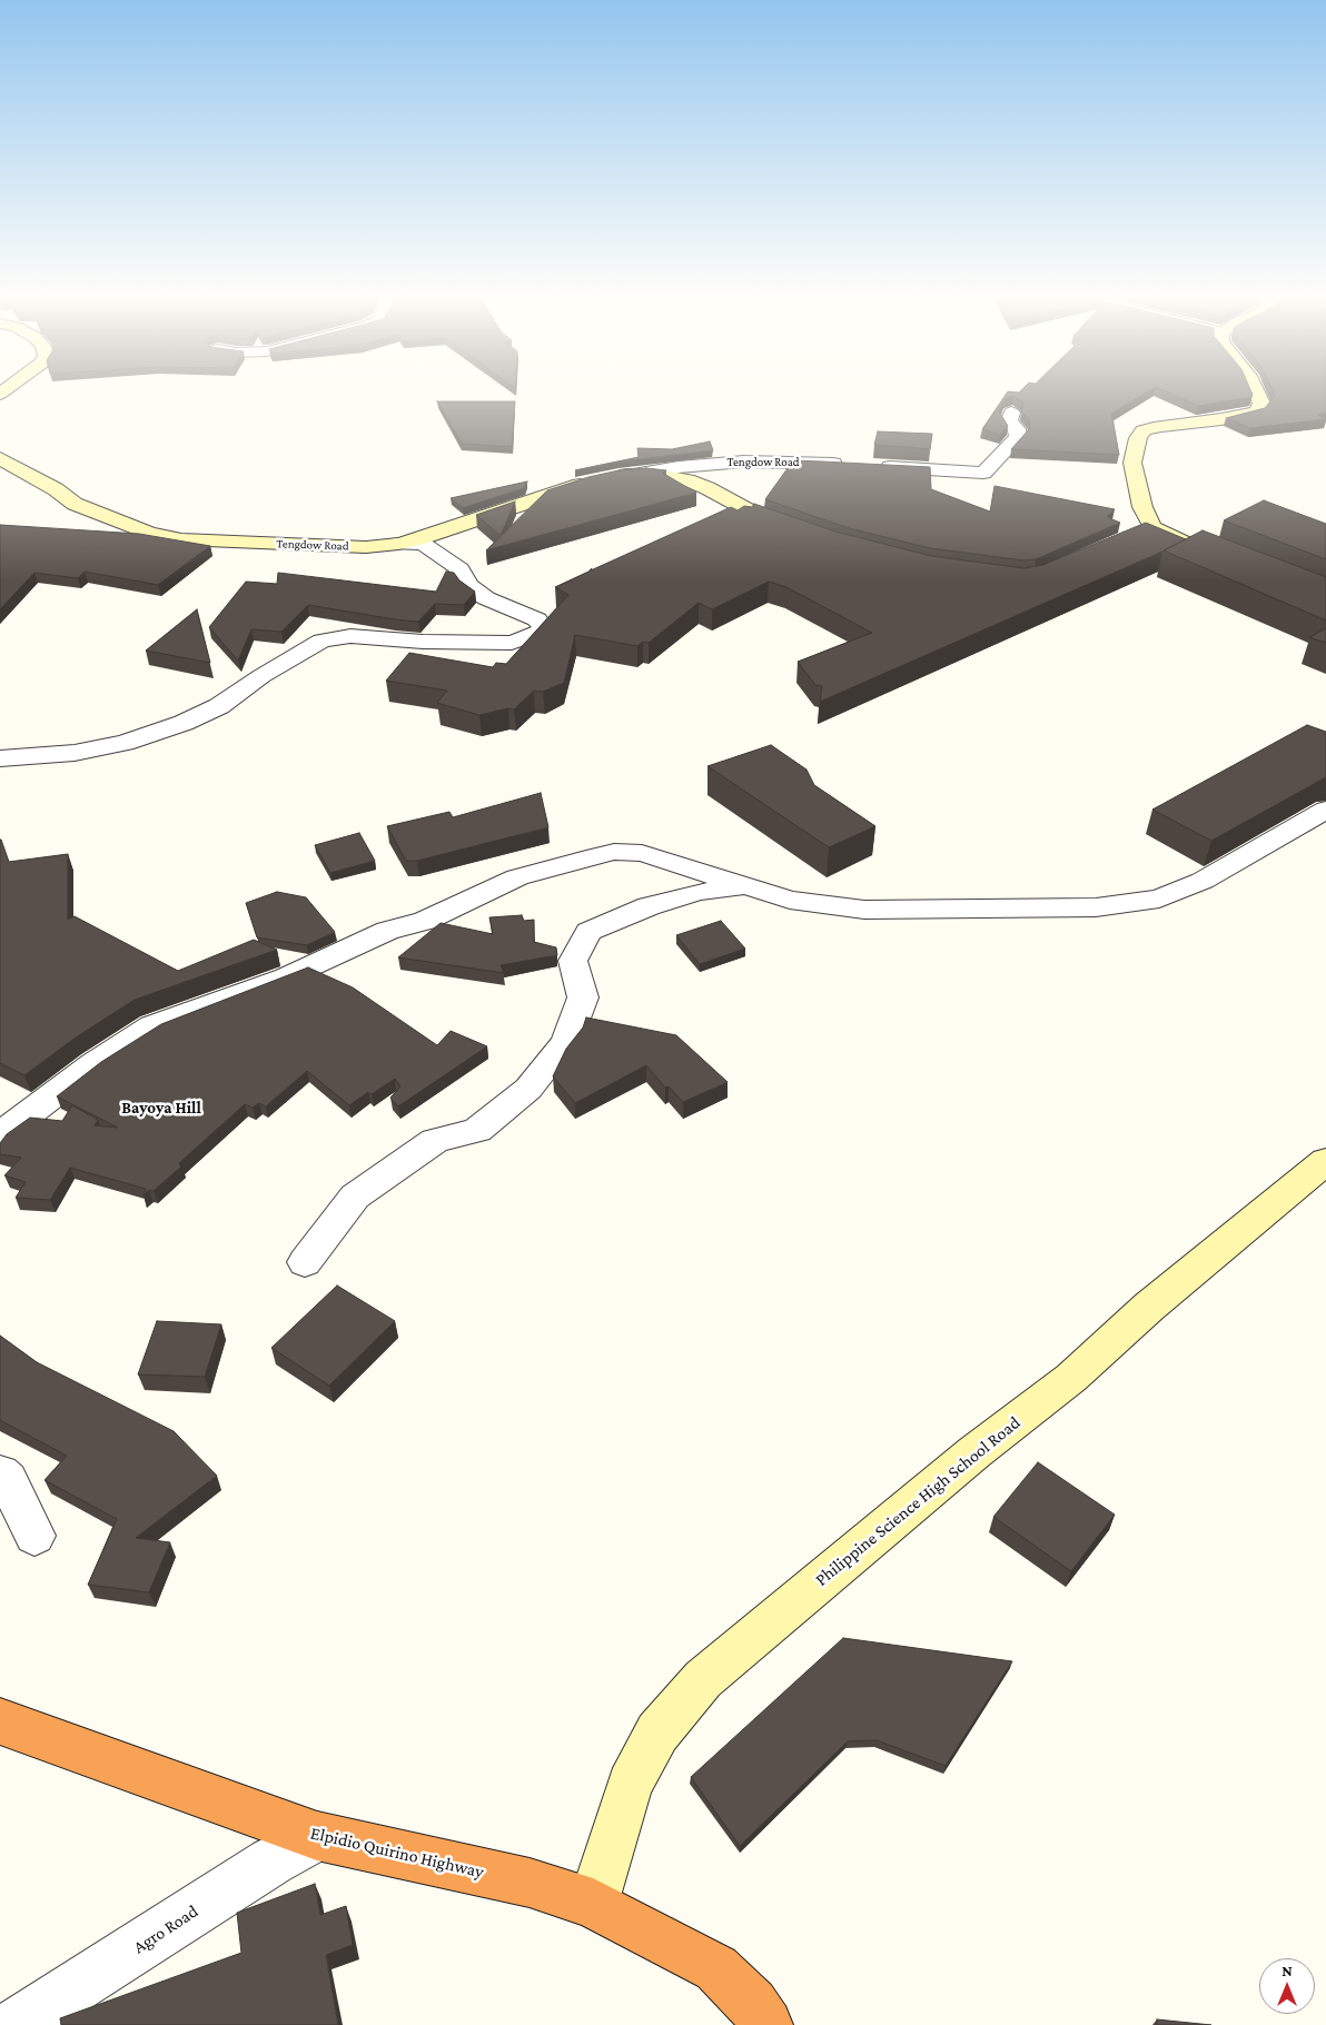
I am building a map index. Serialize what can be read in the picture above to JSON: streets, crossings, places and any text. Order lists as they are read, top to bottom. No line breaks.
{"streets":{"highway":["Elpidio Quirino Highway"],"street":["Tengdow Road","Philippine Science High School Road","Agro Road"]},"crossings":[["Philippine Science High School Road","Elpidio Quirino Highway"],["Elpidio Quirino Highway","Agro Road"]],"districts":["Bayoya Hill"],"north":"top"}
